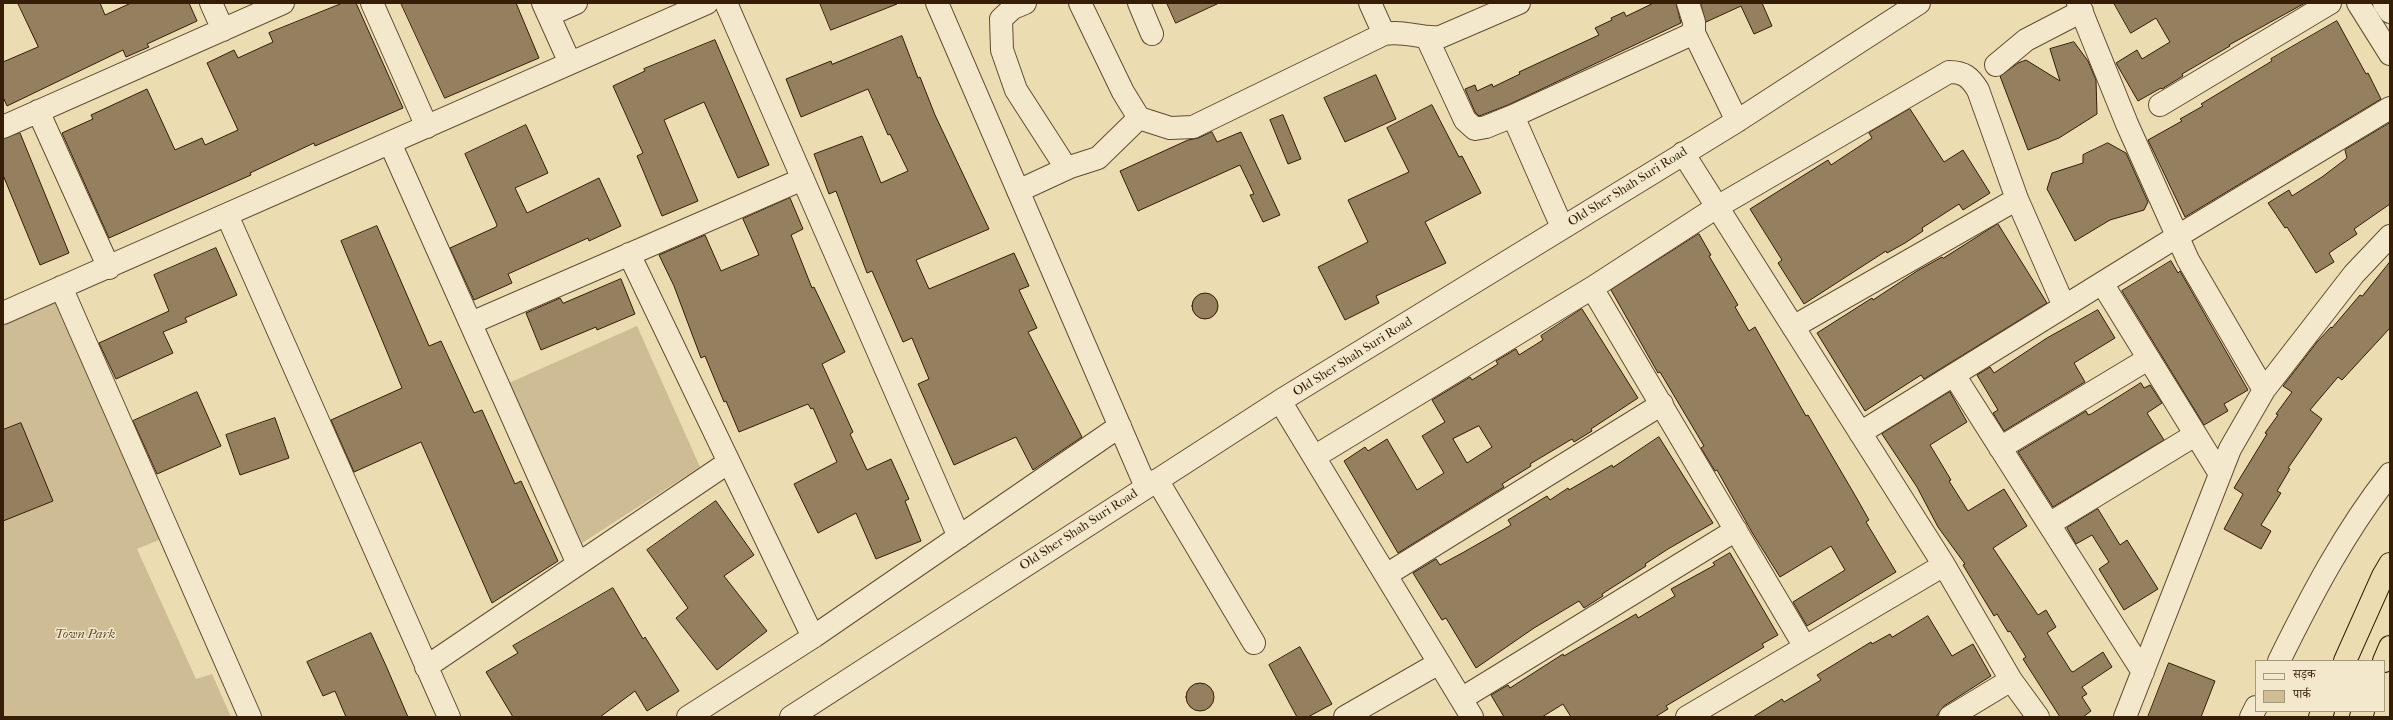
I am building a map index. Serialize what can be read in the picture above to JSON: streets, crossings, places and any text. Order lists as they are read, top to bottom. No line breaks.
{"streets":{"street":["Old Sher Shah Suri Road"]},"parks":["Town Park"],"legend":["सड़क","पार्क"]}
